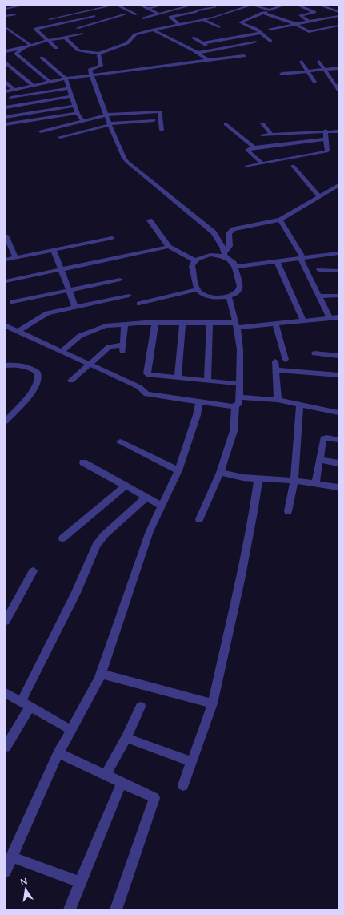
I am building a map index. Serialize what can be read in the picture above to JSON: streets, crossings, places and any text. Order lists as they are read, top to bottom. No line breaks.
{"north":"top"}
